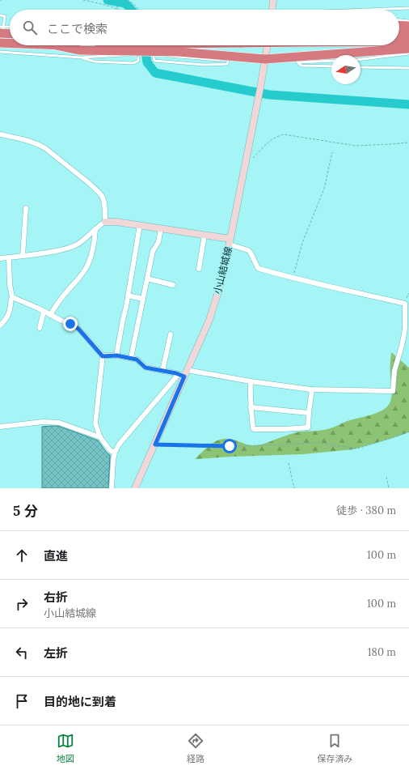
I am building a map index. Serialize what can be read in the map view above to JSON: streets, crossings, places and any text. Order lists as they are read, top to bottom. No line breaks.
{"streets":{"main road":["小山結城線"]},"north":"left","page":{"search":"ここで検索","heading":["5 分","徒歩 · 380 m"],"list":[["直進","100 m"],["右折","小山結城線","100 m"],["左折","180 m"],"目的地に到着"],"nav":["地図","経路","保存済み"]}}
